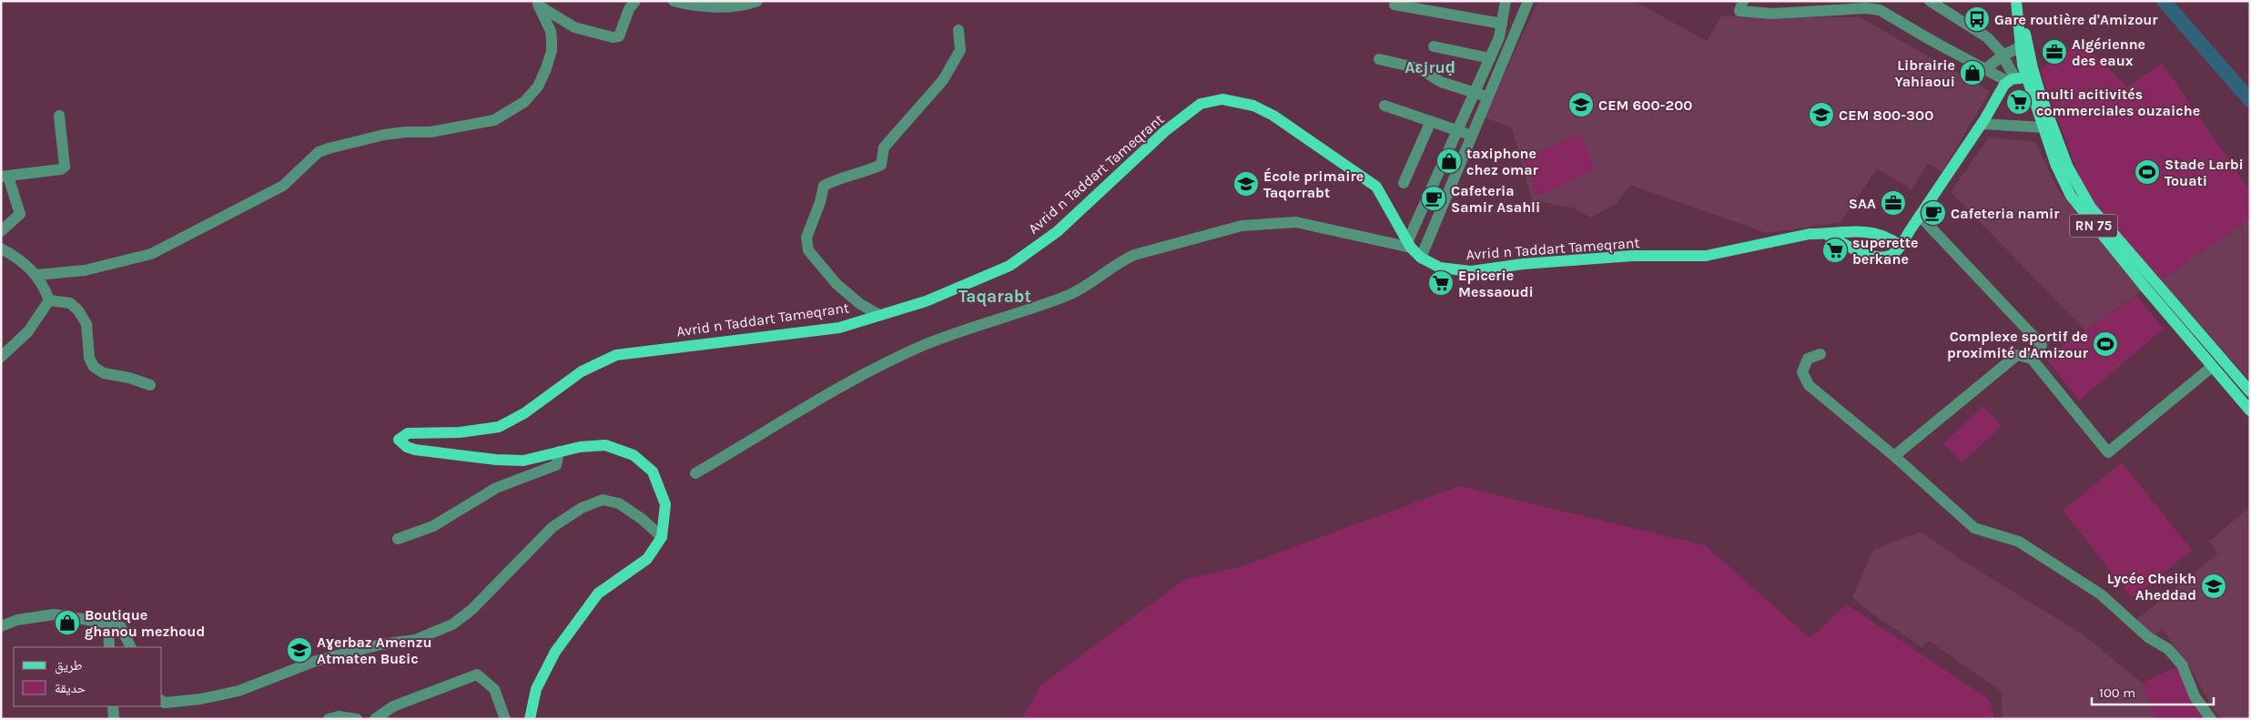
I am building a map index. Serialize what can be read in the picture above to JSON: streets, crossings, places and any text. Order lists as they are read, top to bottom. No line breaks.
{"streets":{"main road":["Avrid n Taddart Tameqrant","RN 75"]},"districts":["Aɛjruḍ","Taqarabt"],"places":{"bus stop":["Gare routière d'Amizour"],"office":["Algérienne des eaux","SAA"],"shop":["Librairie Yahiaoui","taxiphone chez omar","Boutique ghanou mezhoud"],"supermarket":["multi acitivités commerciales ouzaiche","superette berkane","Epicerie Messaoudi"],"school or university":["CEM 600-200","CEM 800-300","École primaire Taqorrabt","Lycée Cheikh Aheddad","Aɣerbaz Amenzu Atmaten Buɛic"],"sports":["Stade Larbi Touati","Complexe sportif de proximité d'Amizour"],"cafe":["Cafeteria Samir Asahli","Cafeteria namir"]},"legend":["طريق","حديقة"],"scale_bar":"100 m"}
